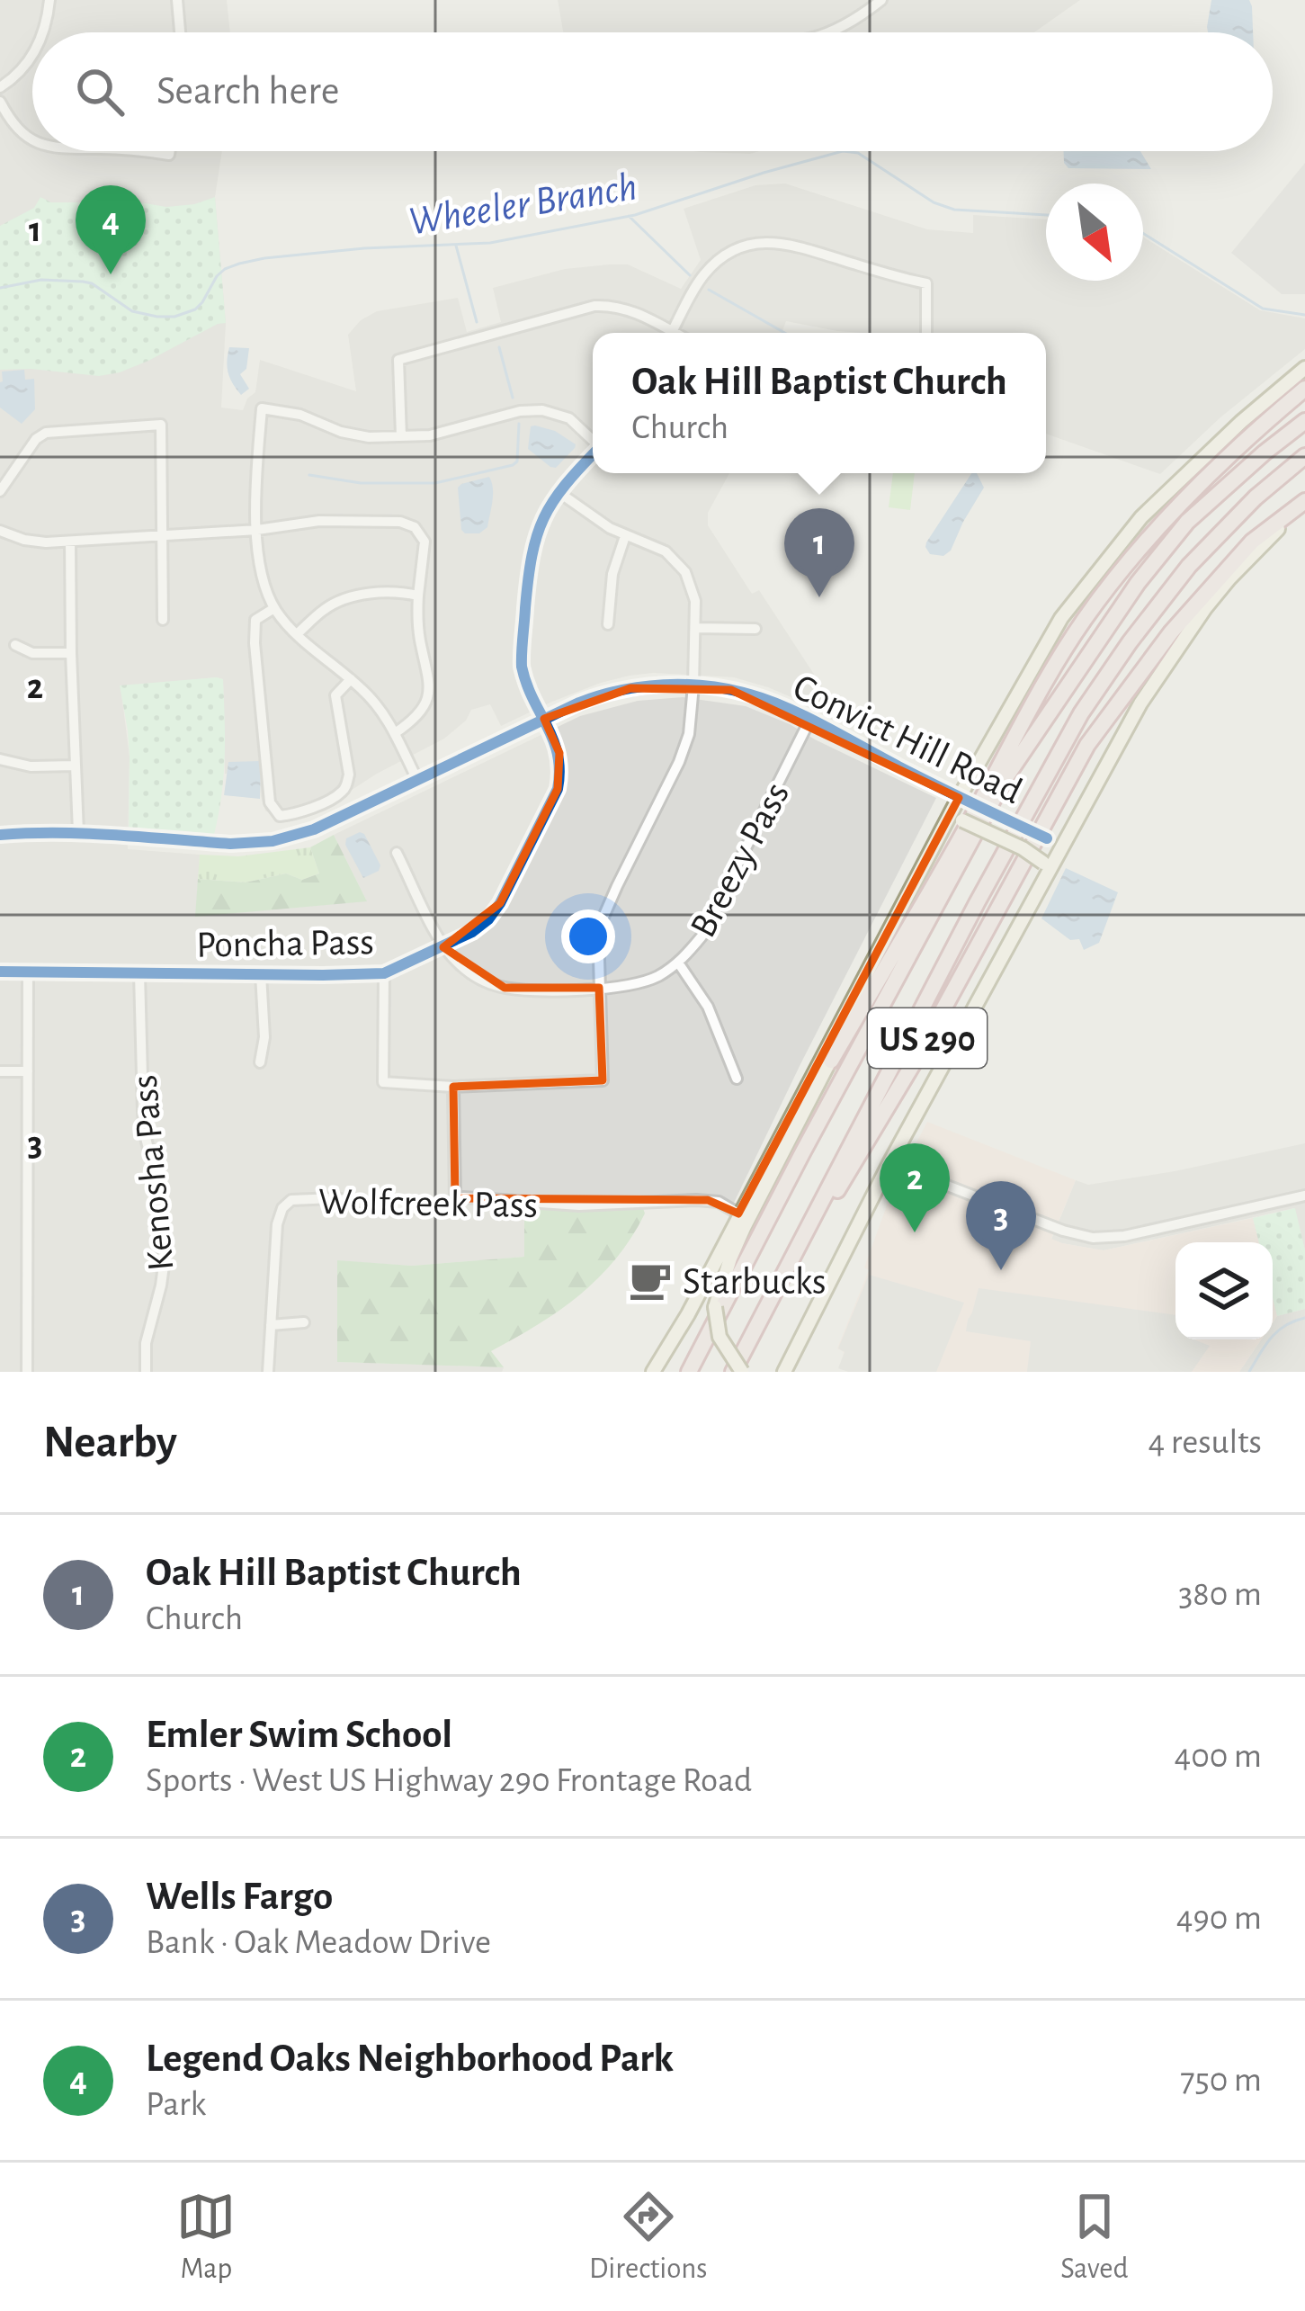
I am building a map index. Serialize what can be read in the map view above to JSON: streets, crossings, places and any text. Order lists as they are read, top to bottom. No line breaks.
{"streets":{"highway":["US 290"],"street":["Convict Hill Road","Breezy Pass","Poncha Pass","Kenosha Pass","Wolfcreek Pass"]},"crossings":[["Convict Hill Road","Breezy Pass"],["Convict Hill Road","Poncha Pass"],["Breezy Pass","Poncha Pass"],["Poncha Pass","Kenosha Pass"]],"water":["Wheeler Branch"],"places":{"cafe":["Starbucks"]},"north":"bottom right","page":{"search":"Search here","pins":["4","1","2","3"],"popup":["Oak Hill Baptist Church","Church"],"heading":["Nearby","4 results"],"list":[{"mark":"1","name":"Oak Hill Baptist Church","note":"Church","value":"380 m"},{"mark":"2","name":"Emler Swim School","note":"Sports · West US Highway 290 Frontage Road","value":"400 m"},{"mark":"3","name":"Wells Fargo","note":"Bank · Oak Meadow Drive","value":"490 m"},{"mark":"4","name":"Legend Oaks Neighborhood Park","note":"Park","value":"750 m"}],"nav":["Map","Directions","Saved"]},"grid":{"rows":["1","2","3"]}}
